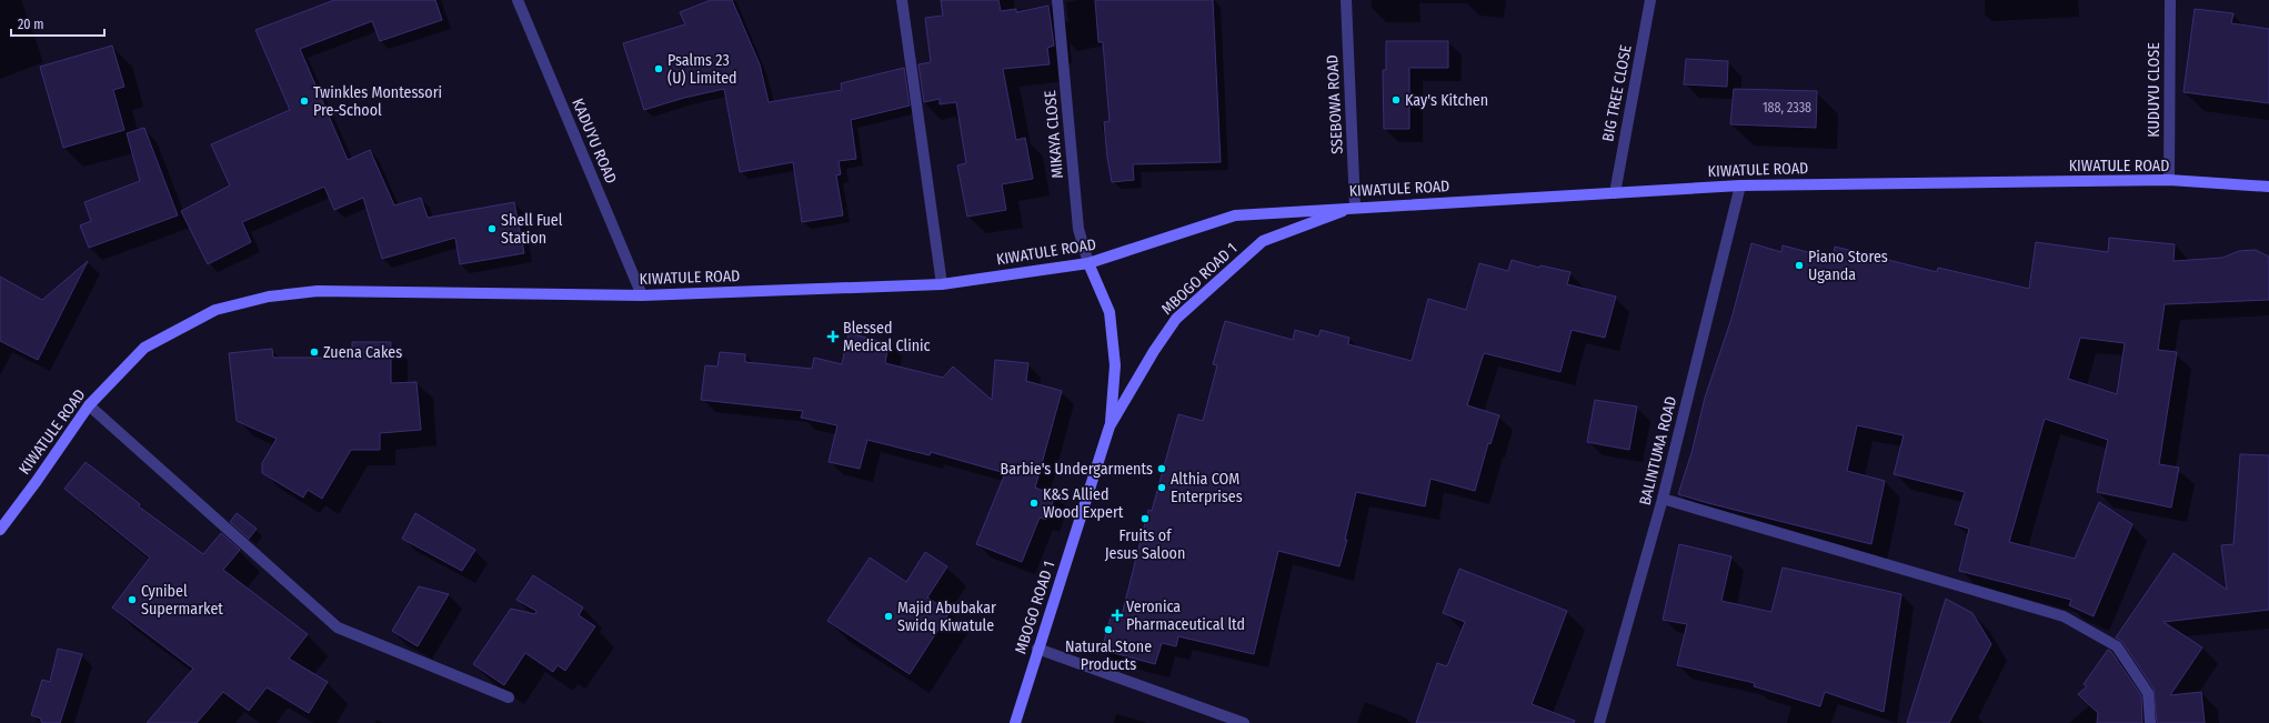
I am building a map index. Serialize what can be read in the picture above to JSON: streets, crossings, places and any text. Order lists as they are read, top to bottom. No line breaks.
{"streets":{"main road":["KIWATULE ROAD","MBOGO ROAD 1"],"street":["KUDUYU CLOSE","BIG TREE CLOSE","SSEBOWA ROAD","MIKAYA CLOSE","KADUYU ROAD","BALINTUMA ROAD"]},"crossings":[["KUDUYU CLOSE","KIWATULE ROAD"],["BIG TREE CLOSE","KIWATULE ROAD"],["SSEBOWA ROAD","KIWATULE ROAD"],["SSEBOWA ROAD","MBOGO ROAD 1"],["MIKAYA CLOSE","KIWATULE ROAD"],["MIKAYA CLOSE","MBOGO ROAD 1"],["KADUYU ROAD","KIWATULE ROAD"],["KIWATULE ROAD","MBOGO ROAD 1"],["KIWATULE ROAD","BALINTUMA ROAD"]],"places":{"other":["Psalms 23 (U) Limited","Kay's Kitchen","Twinkles Montessori Pre-School","Shell Fuel Station","Piano Stores Uganda","Zuena Cakes","Barbie's Undergarments","Althia COM Enterprises","K&S Allied Wood Expert","Fruits of Jesus Saloon","Cynibel Supermarket","Majid Abubakar Swidq Kiwatule","Natural.Stone Products"],"health":["Blessed Medical Clinic","Veronica Pharmaceutical ltd"]},"house_numbers":["188, 2338"],"scale_bar":"20 m"}
